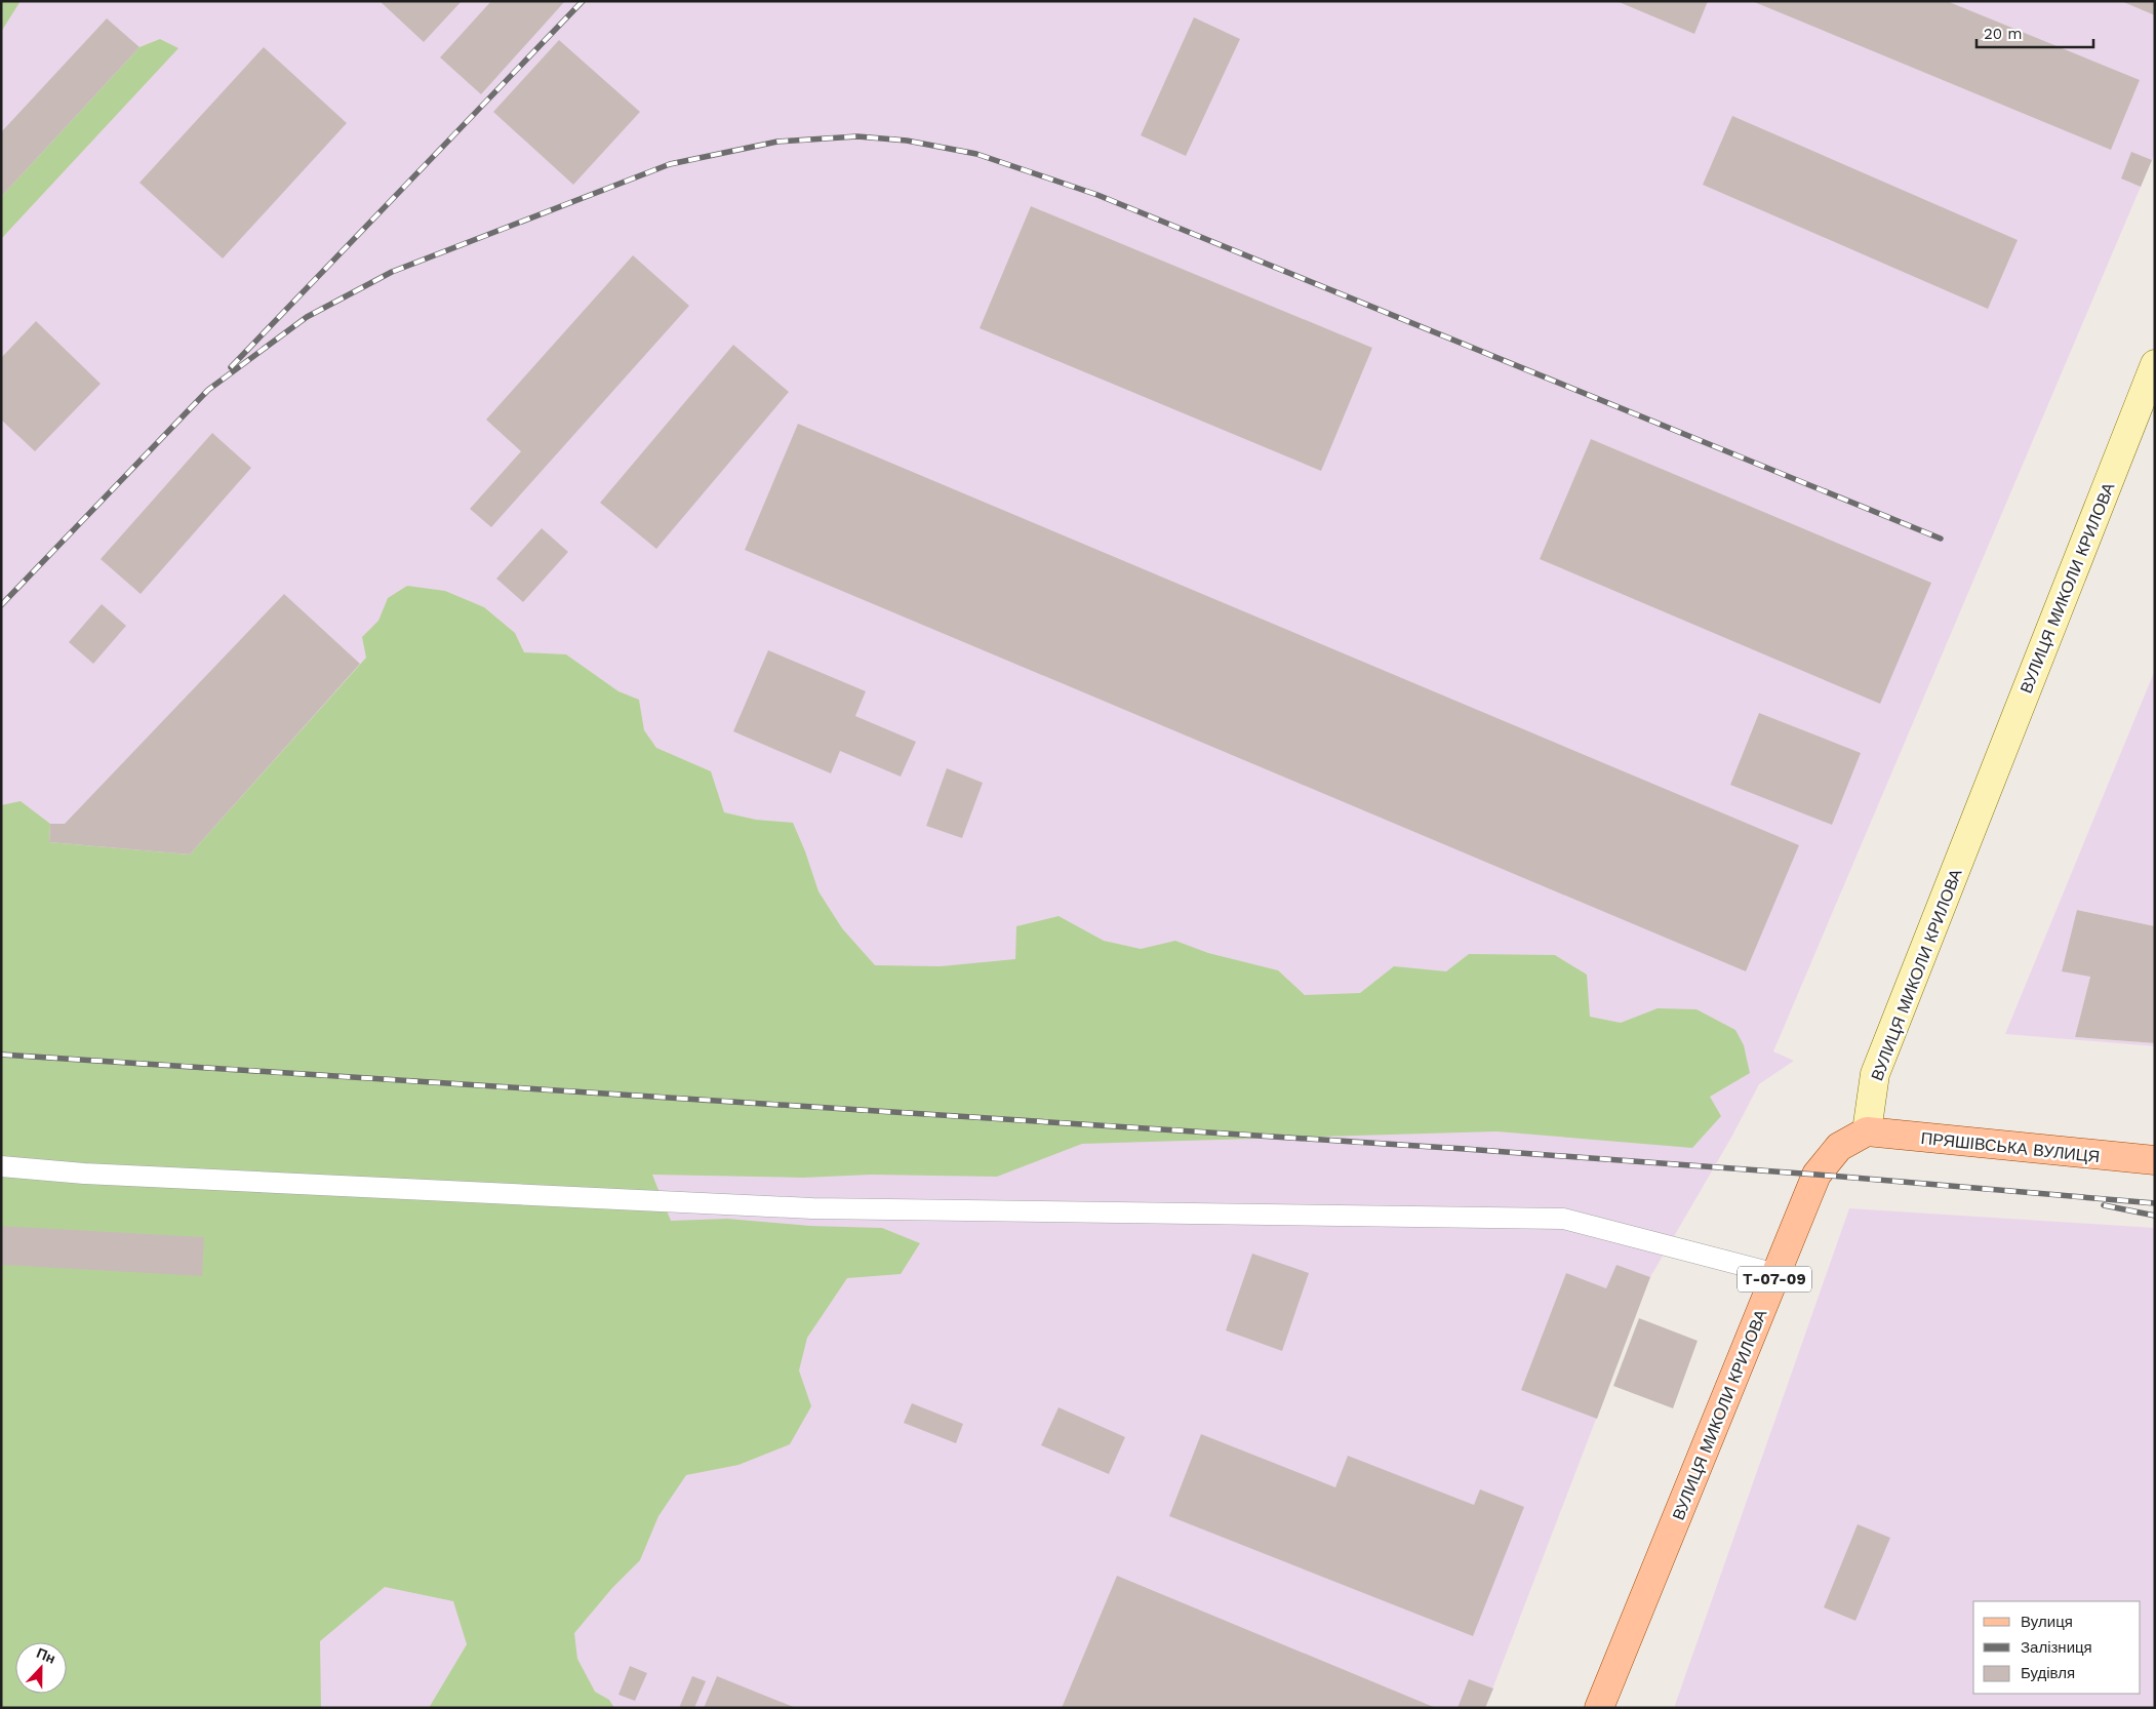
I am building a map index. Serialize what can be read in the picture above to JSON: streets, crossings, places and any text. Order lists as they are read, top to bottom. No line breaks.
{"streets":{"main road":["ВУЛИЦЯ МИКОЛИ КРИЛОВА","ПРЯШІВСЬКА ВУЛИЦЯ","Т-07-09"]},"crossings":[["ВУЛИЦЯ МИКОЛИ КРИЛОВА","ПРЯШІВСЬКА ВУЛИЦЯ"]],"legend":["Вулиця","Залізниця","Будівля"],"scale_bar":"20 m","north":"top"}
